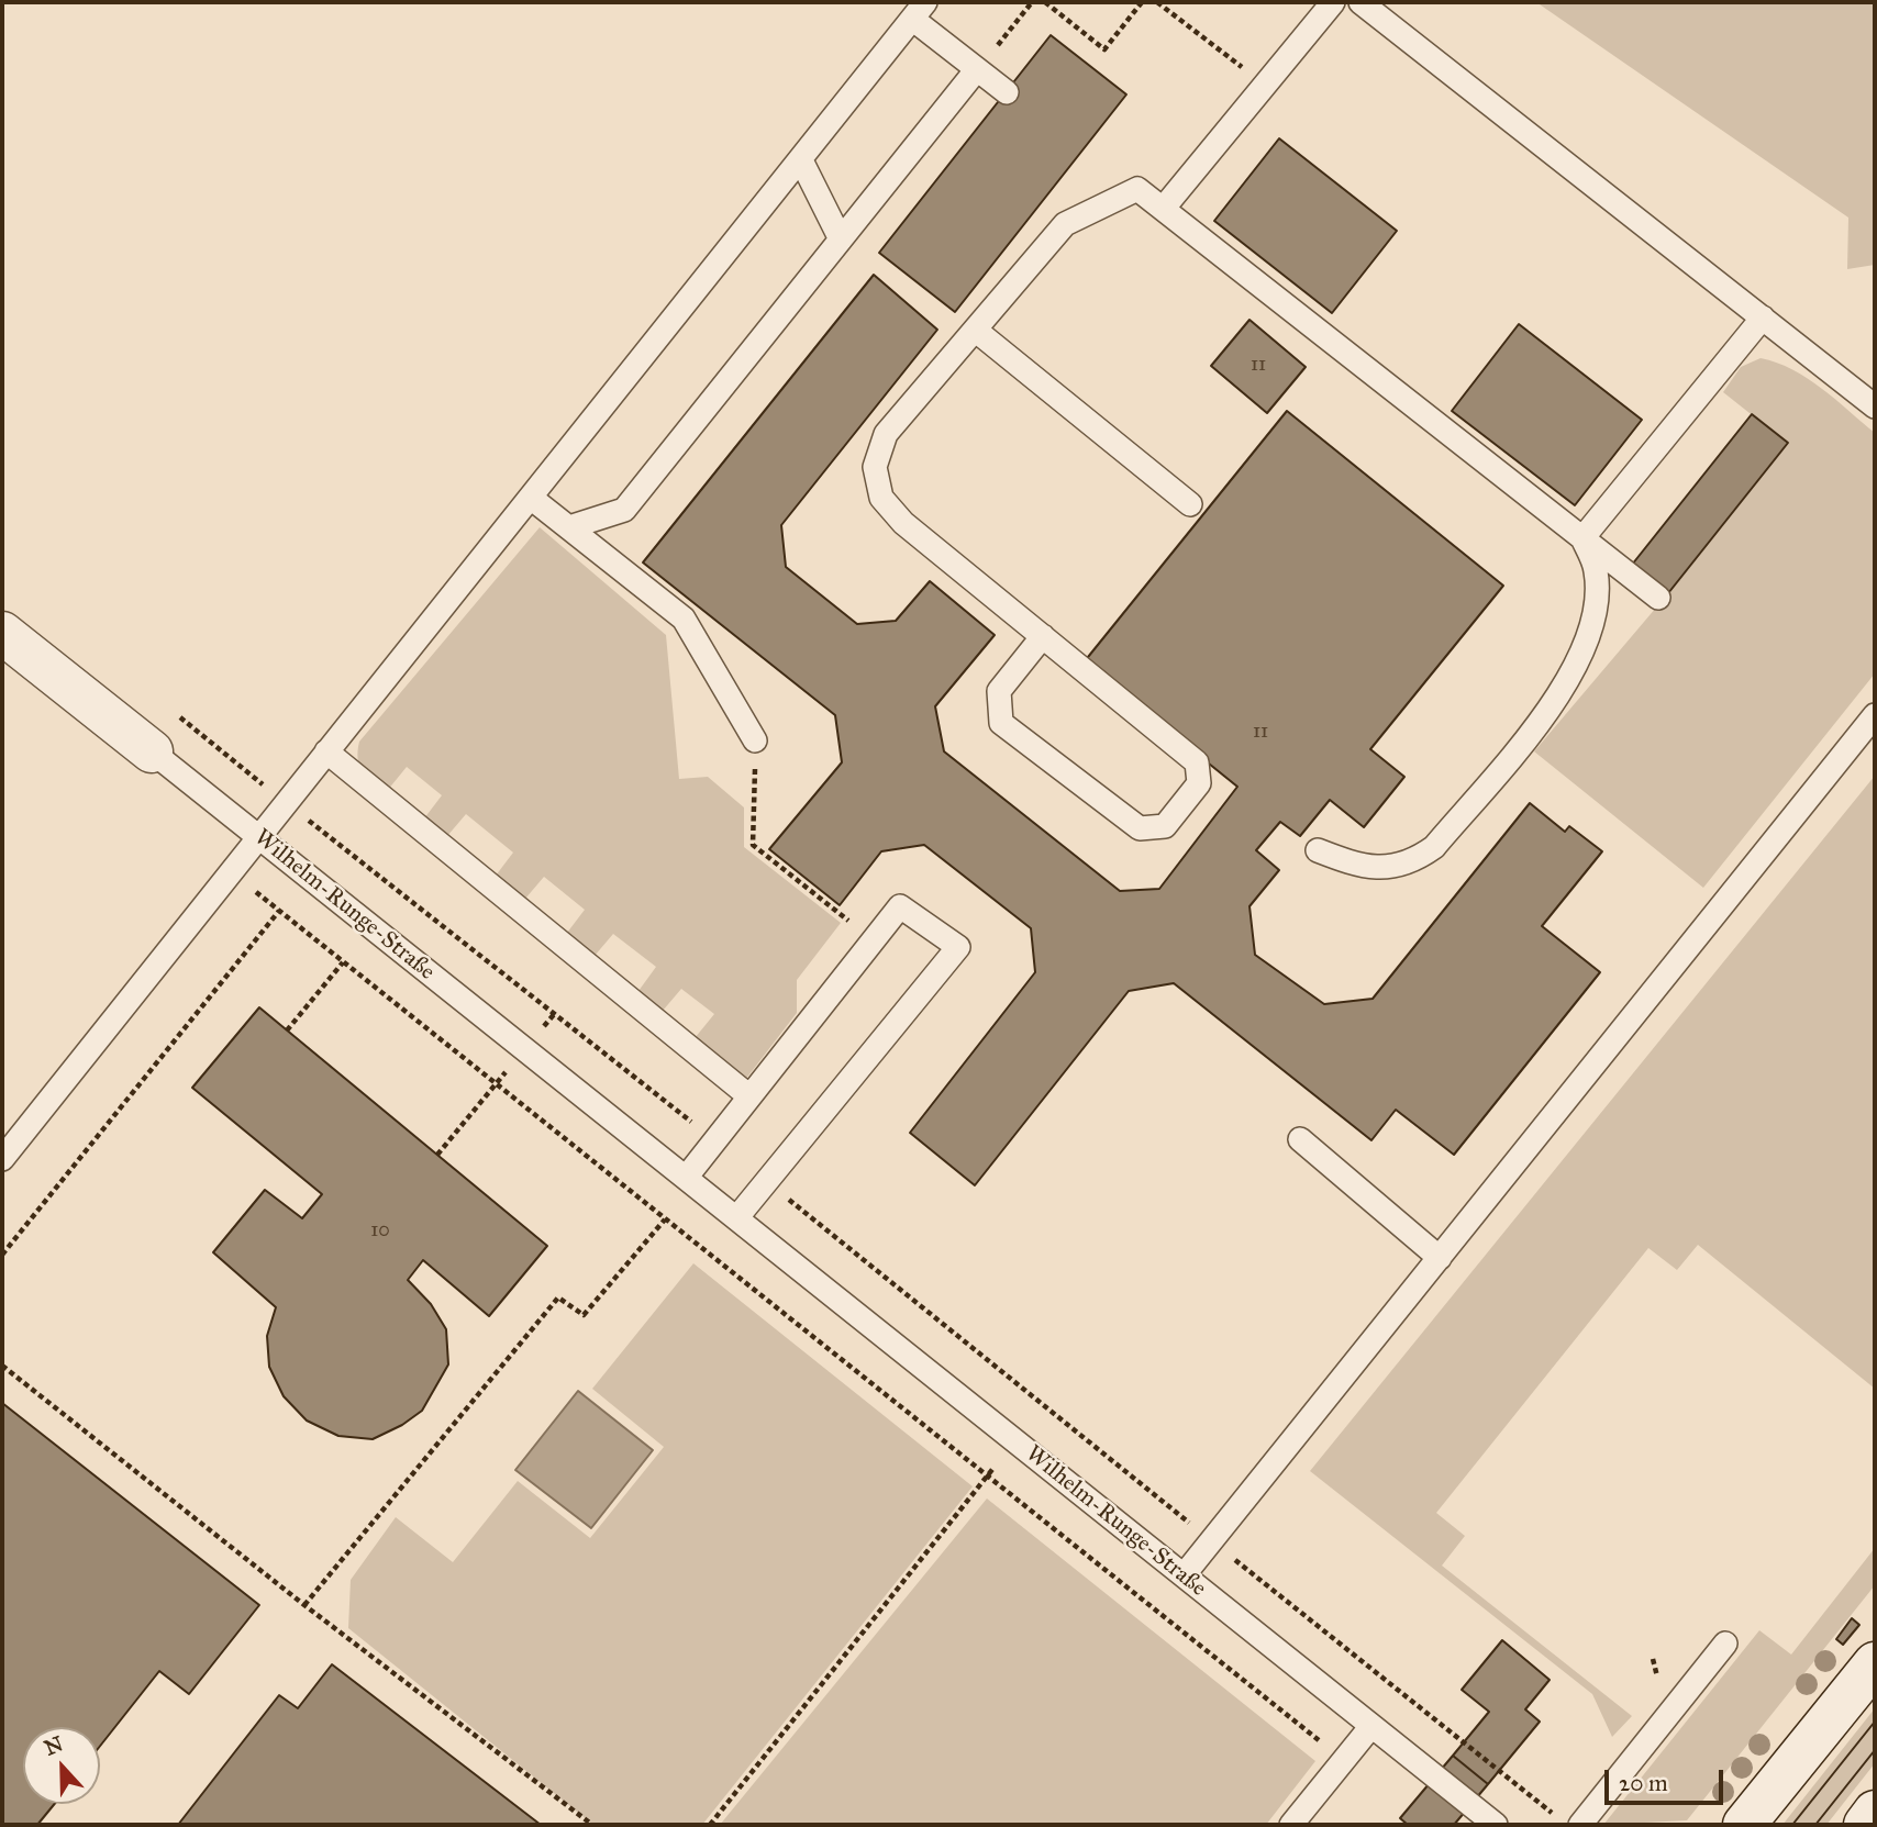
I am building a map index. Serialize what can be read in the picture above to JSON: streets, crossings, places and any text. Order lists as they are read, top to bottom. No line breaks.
{"streets":{"street":["Wilhelm-Runge-Straße"]},"house_numbers":["11","11","10"],"scale_bar":"20 m","north":"top"}
